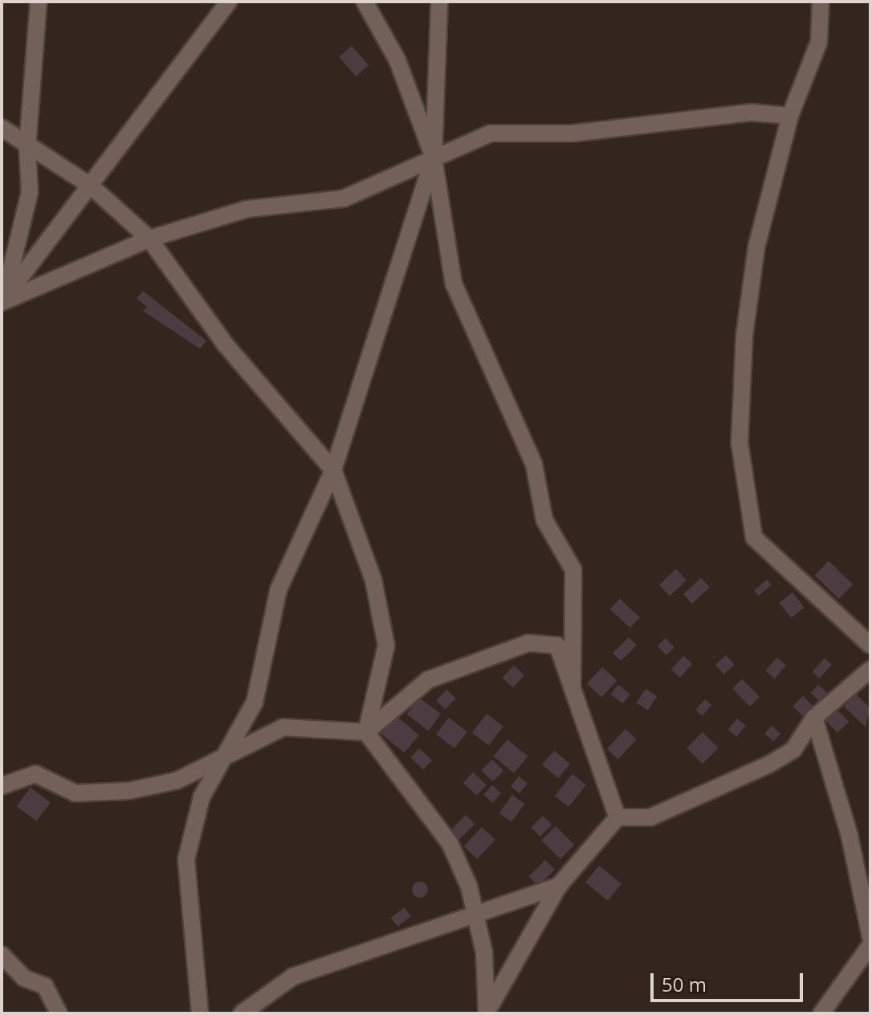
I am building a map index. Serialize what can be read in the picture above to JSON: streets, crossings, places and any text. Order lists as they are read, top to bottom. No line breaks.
{"scale_bar":"50 m"}
